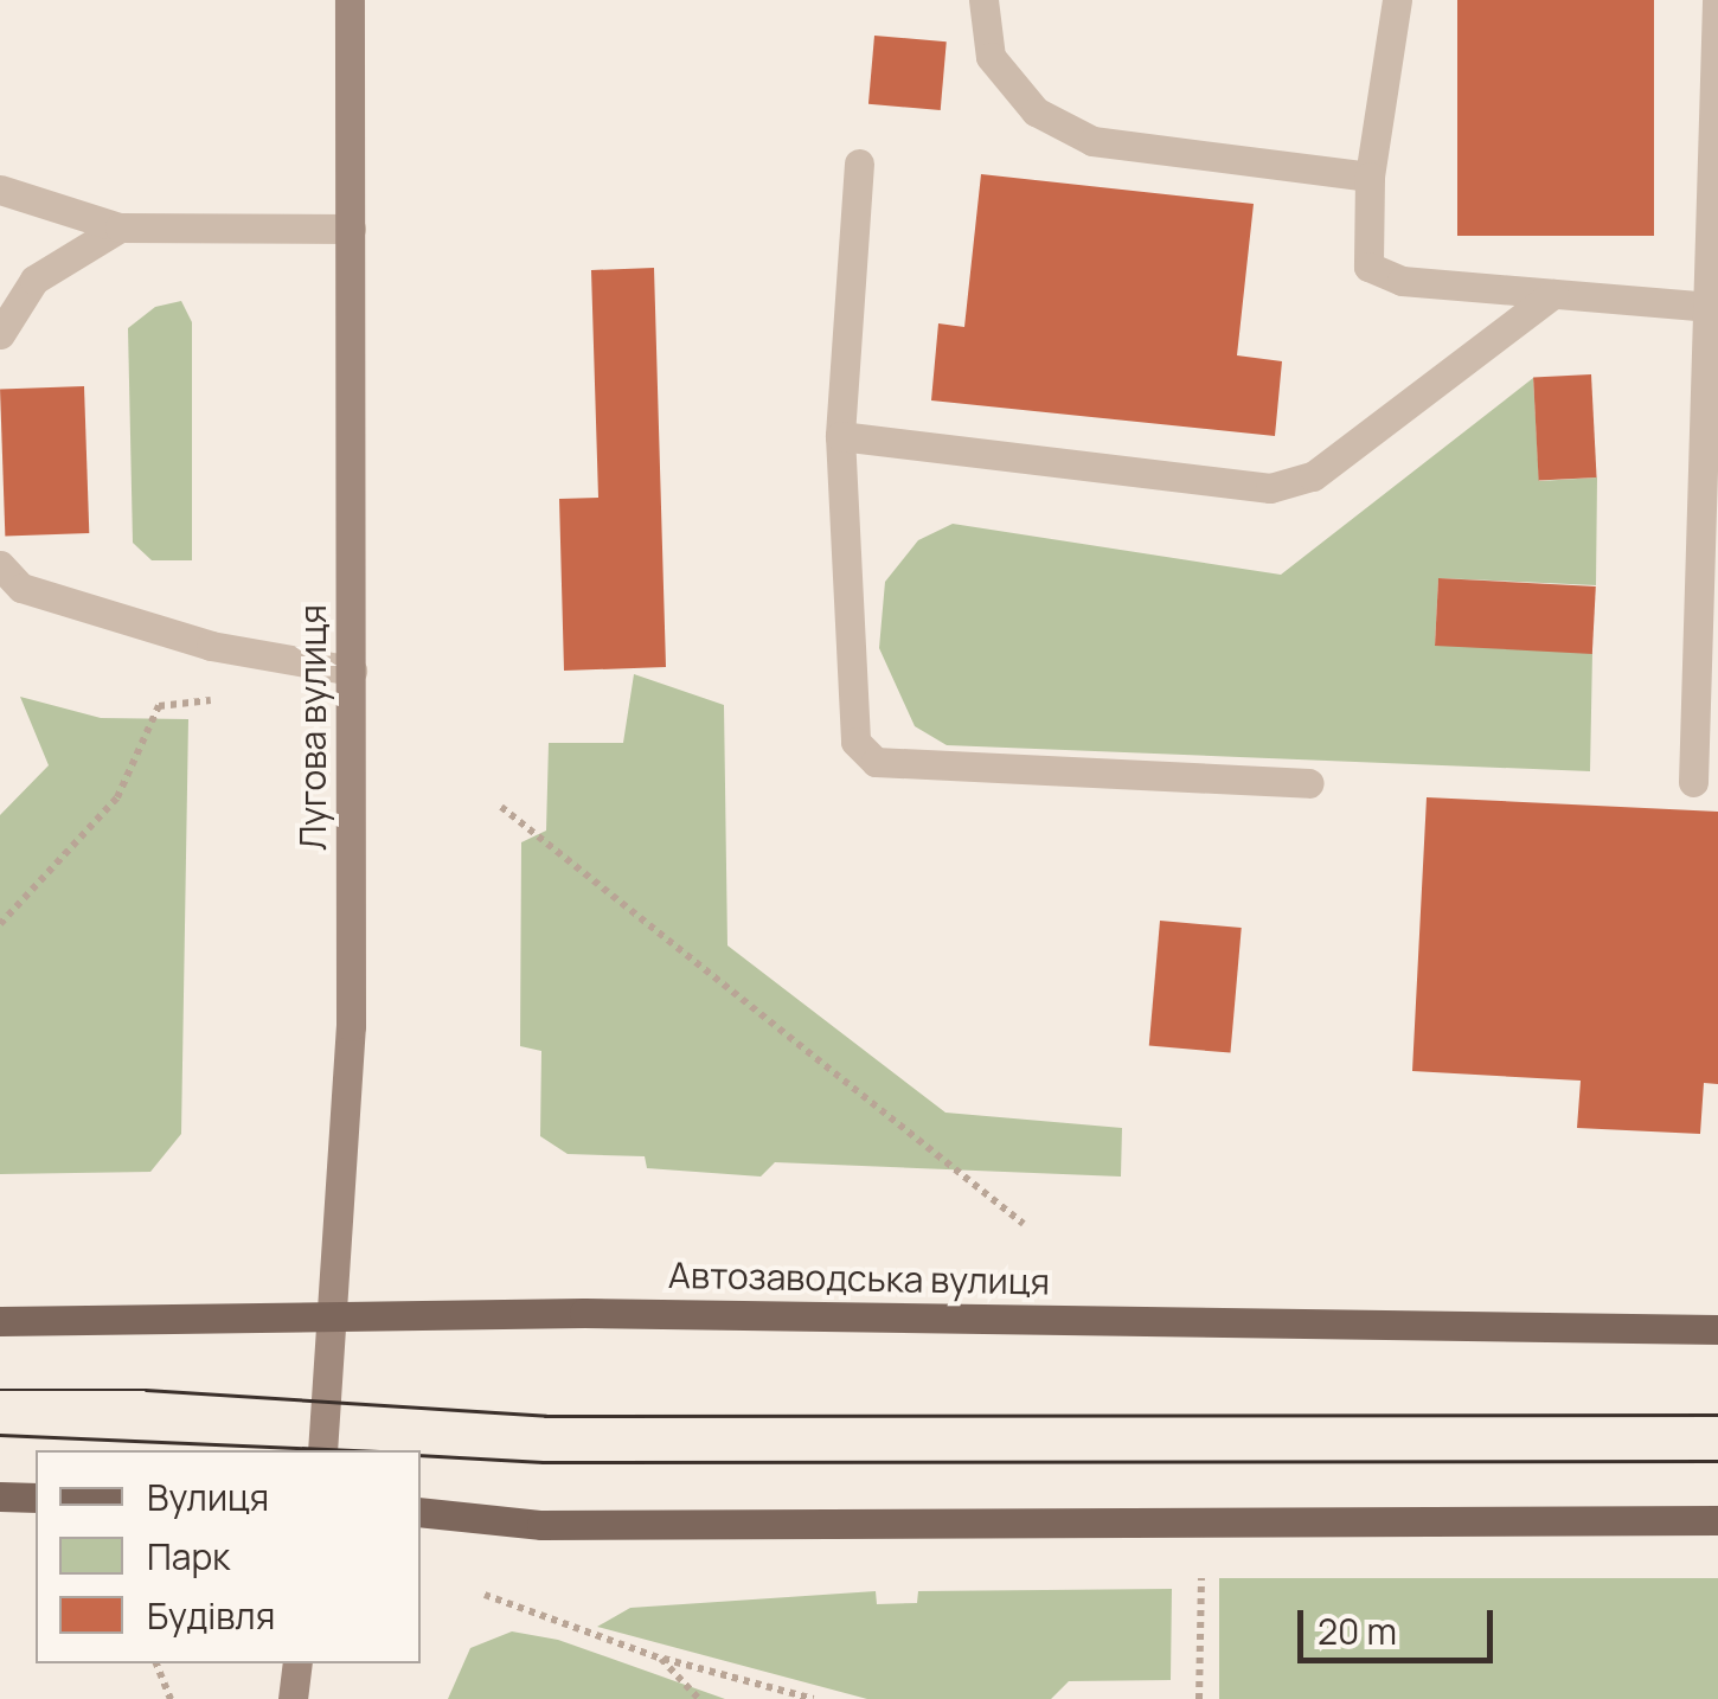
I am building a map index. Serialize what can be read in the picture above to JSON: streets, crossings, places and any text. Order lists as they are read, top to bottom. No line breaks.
{"streets":{"main road":["Лугова вулиця","Автозаводська вулиця"]},"crossings":[["Лугова вулиця","Автозаводська вулиця"]],"legend":["Вулиця","Парк","Будівля"],"scale_bar":"20 m"}
